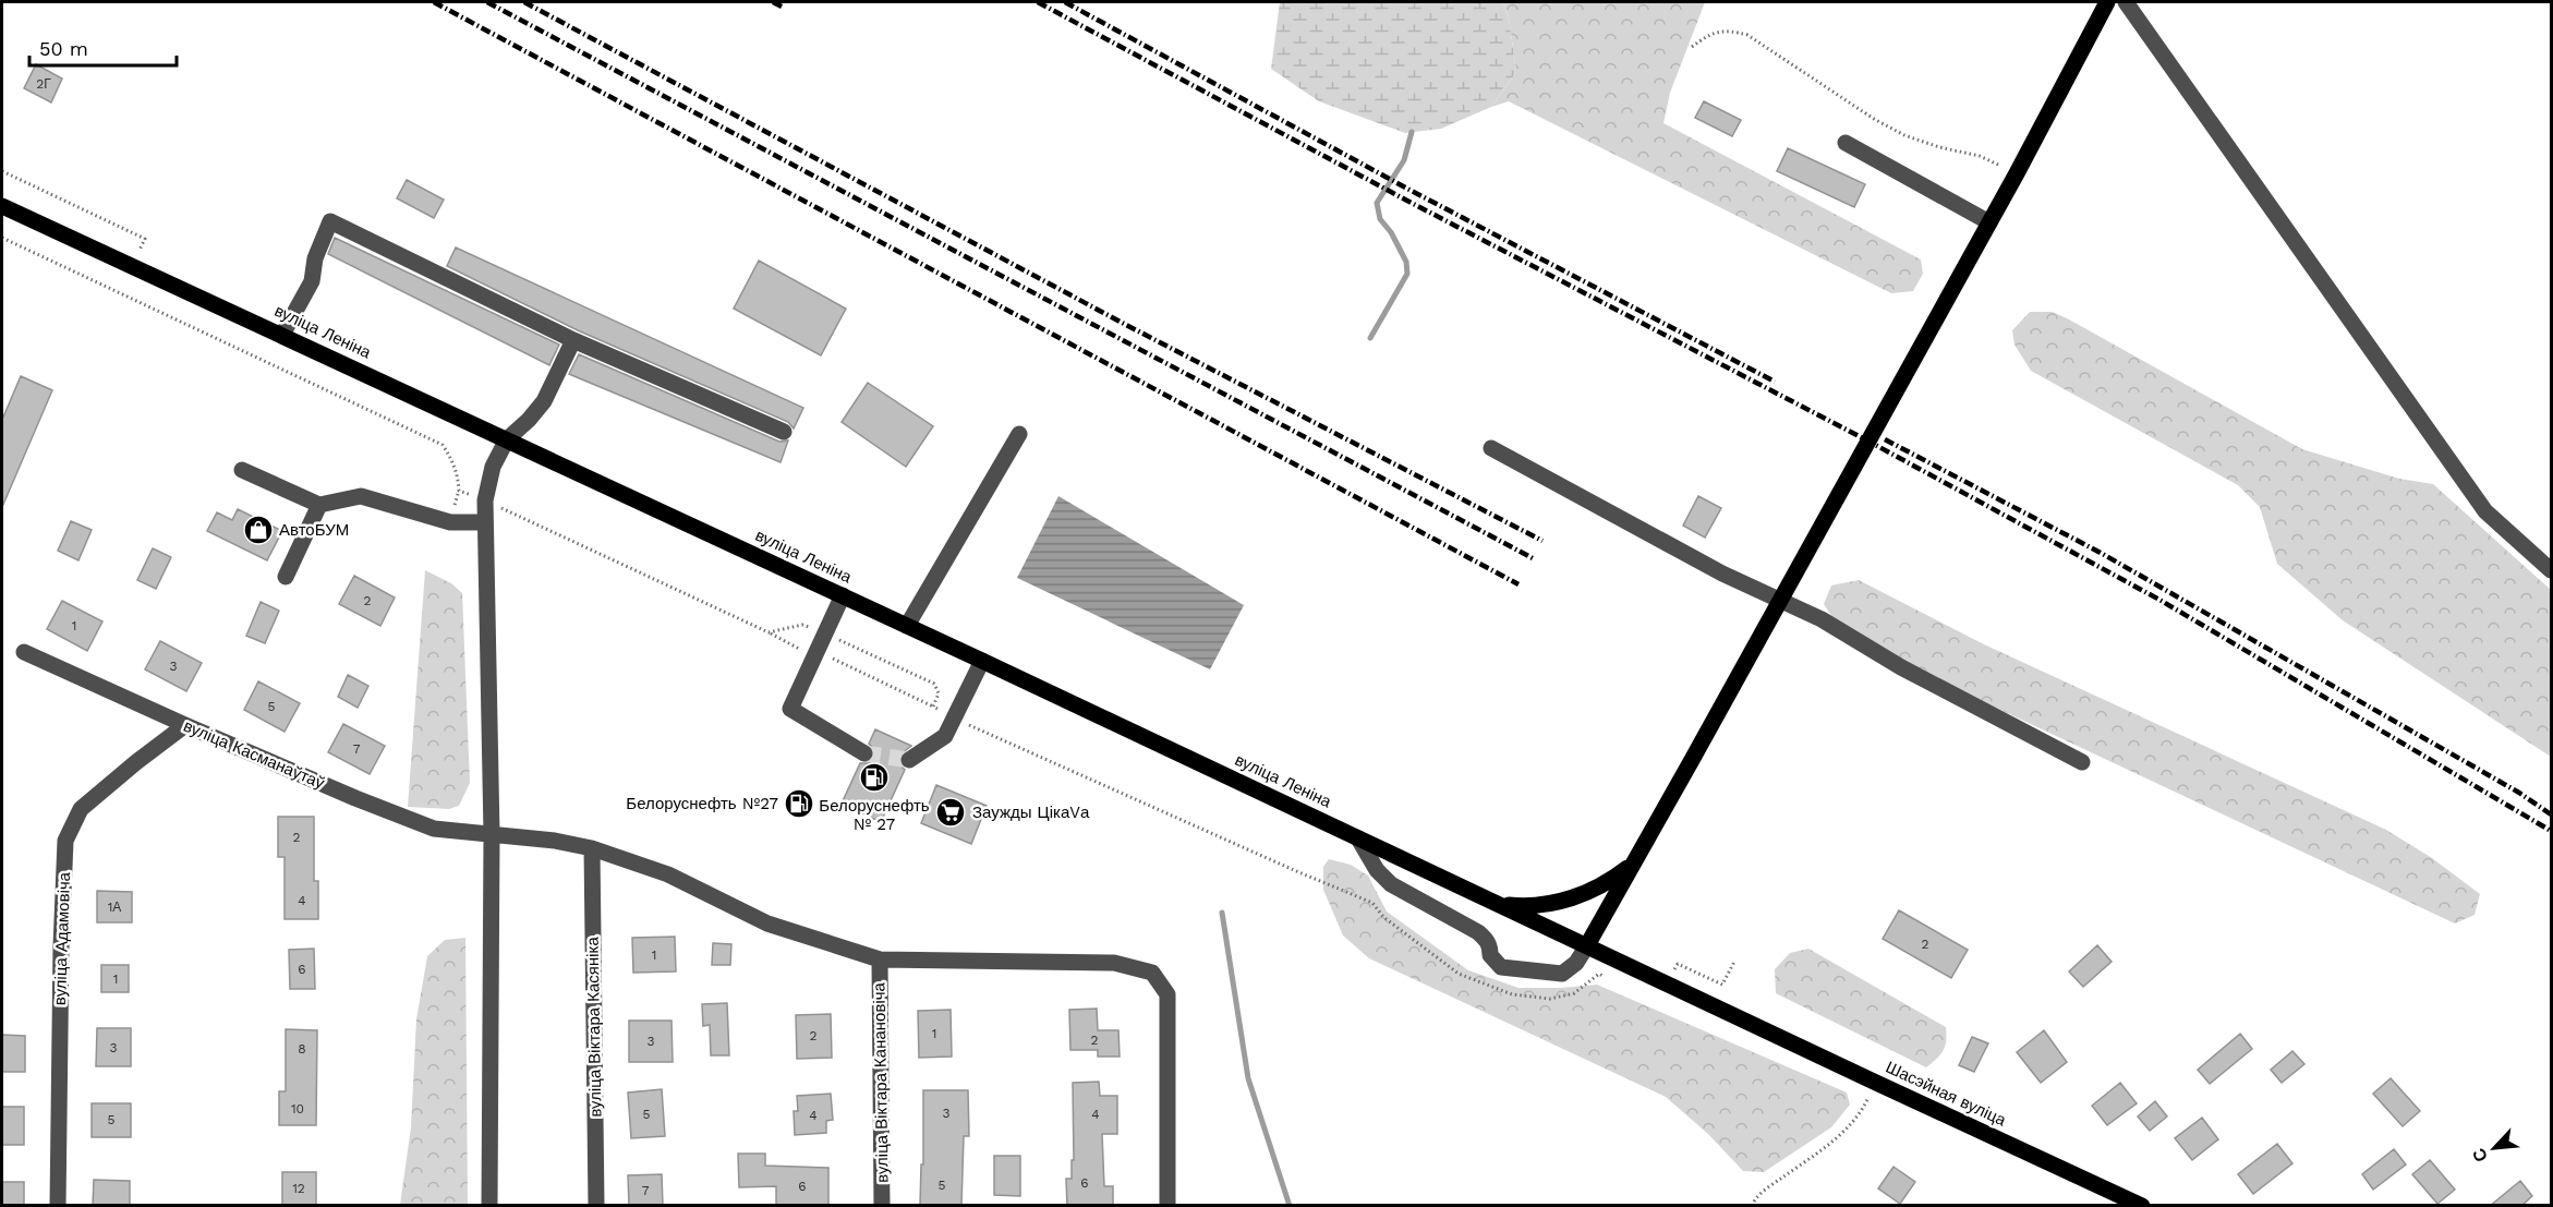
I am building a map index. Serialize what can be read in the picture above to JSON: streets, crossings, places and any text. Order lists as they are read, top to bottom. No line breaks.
{"streets":{"main road":["вуліца Леніна","Шасэйная вуліца"],"street":["вуліца Касманаўтаў","вуліца Адамовіча","вуліца Віктара Касяніка","вуліца Віктара Канановіча"]},"crossings":[["вуліца Леніна","Шасэйная вуліца"],["вуліца Касманаўтаў","вуліца Адамовіча"],["вуліца Касманаўтаў","вуліца Віктара Касяніка"],["вуліца Касманаўтаў","вуліца Віктара Канановіча"]],"places":{"shop":["АвтоБУМ"],"fuel station":["Белоруснефть № 27","Белоруснефть №27"],"supermarket":["Заужды ЦікаVа"]},"house_numbers":["2Г","2","1","3","5","7","2","4","1А","2","1","6","1","1","2","2","3","3","8","10","3","5","4","4","5","6","5","6","12","7"],"scale_bar":"50 m","north":"bottom left"}
